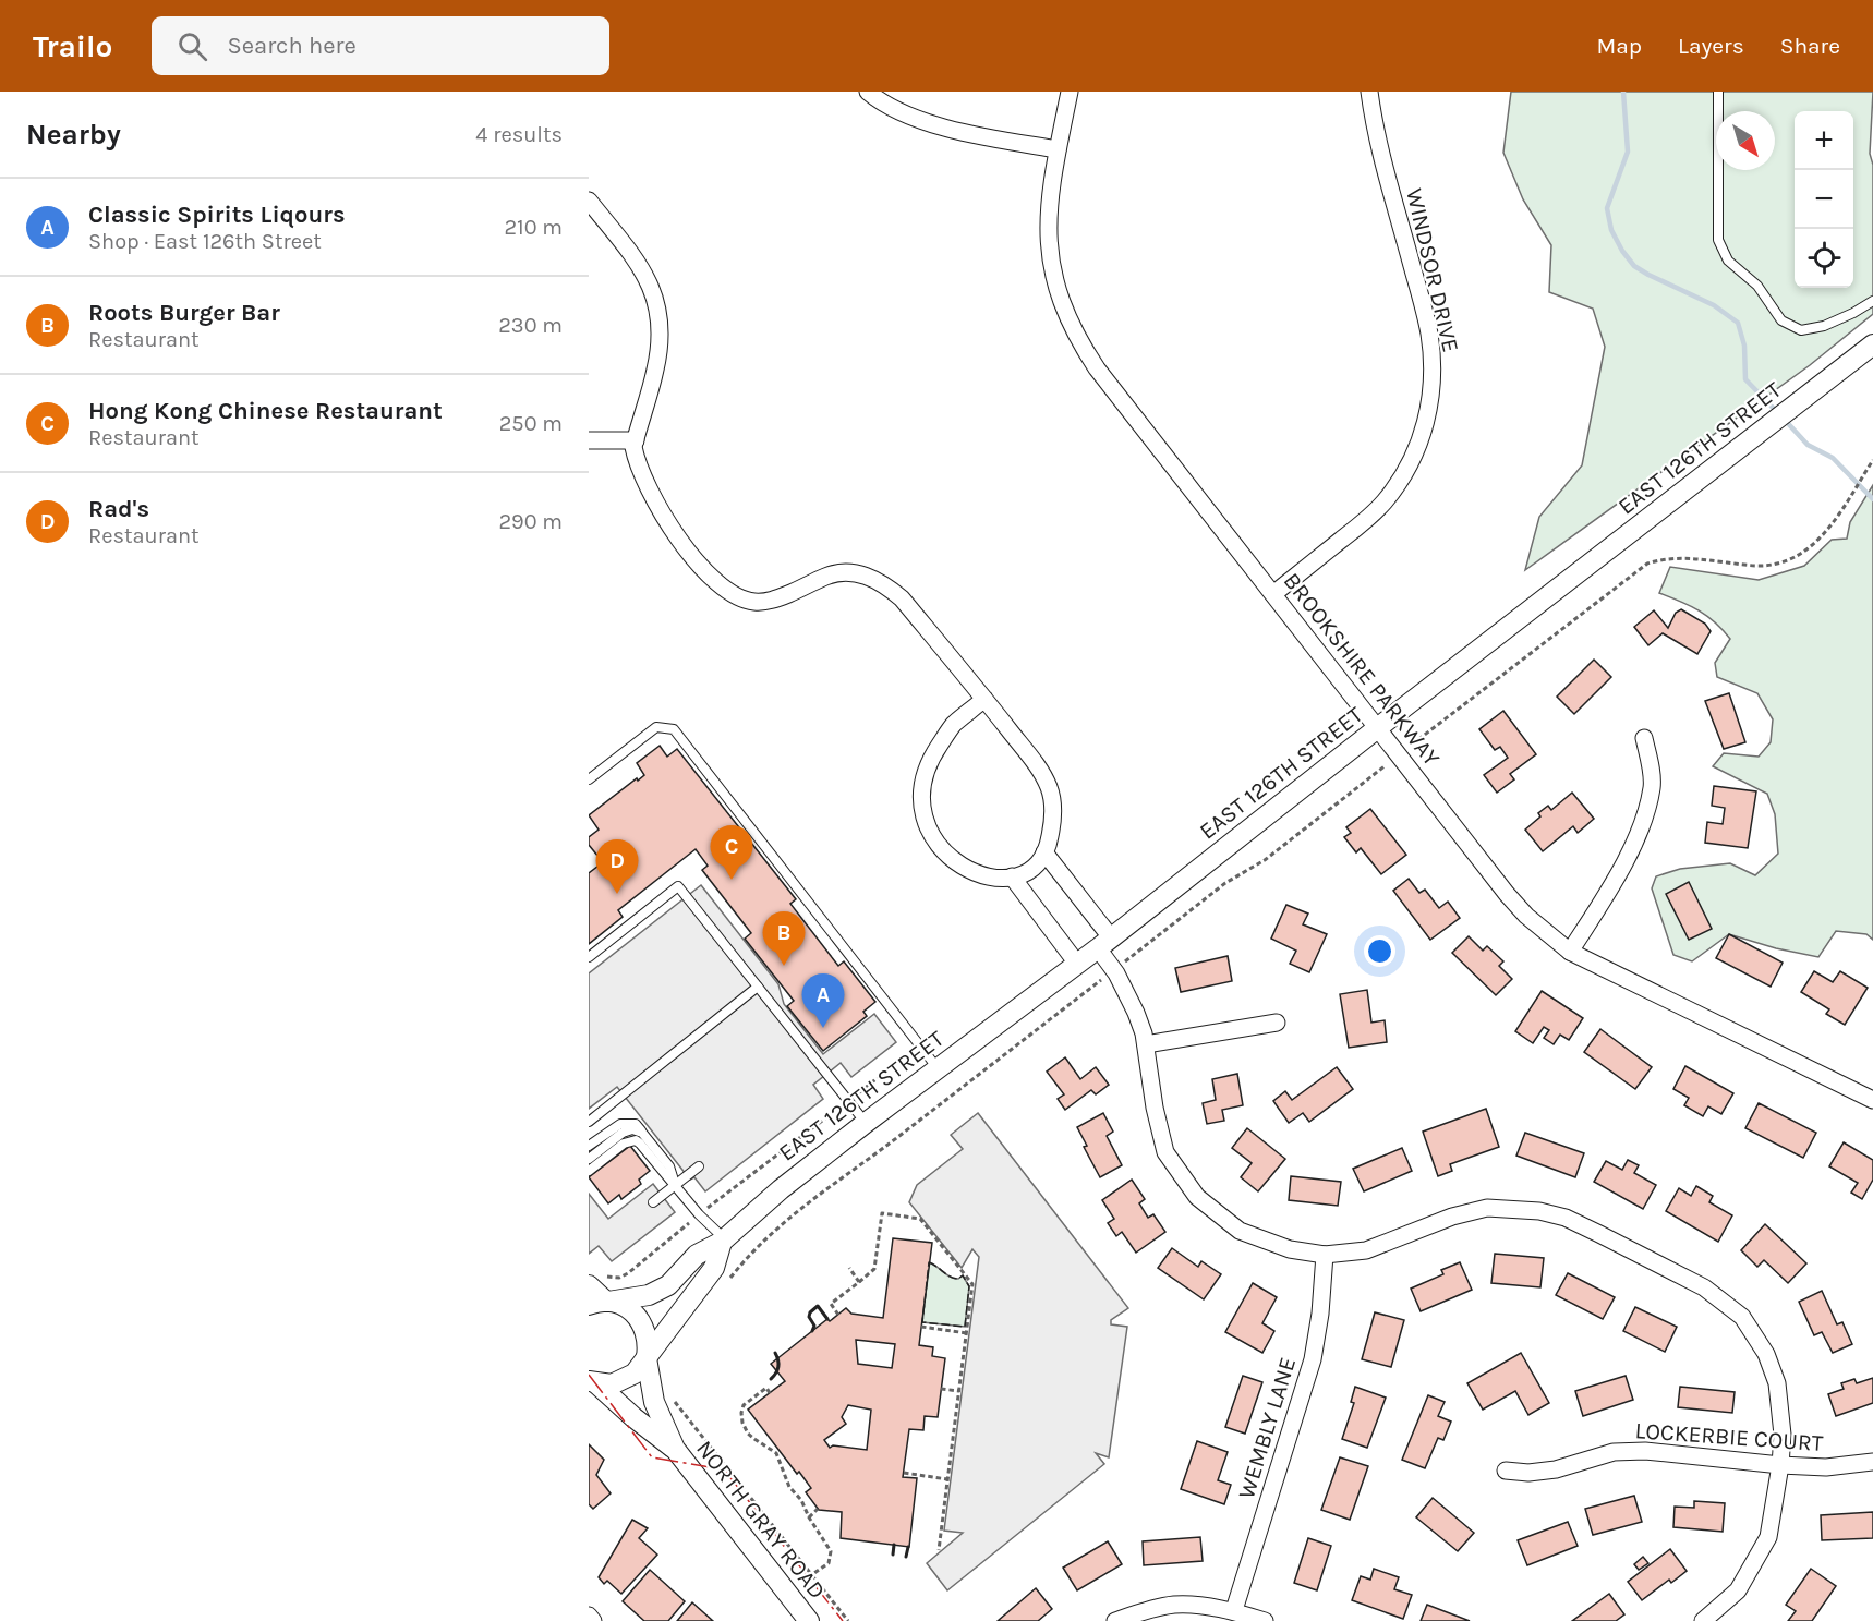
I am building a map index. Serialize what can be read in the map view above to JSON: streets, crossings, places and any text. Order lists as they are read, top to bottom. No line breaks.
{"streets":{"street":["WINDSOR DRIVE","EAST 126TH STREET","BROOKSHIRE PARKWAY","WEMBLY LANE","LOCKERBIE COURT","NORTH GRAY ROAD"]},"crossings":[["WINDSOR DRIVE","BROOKSHIRE PARKWAY"],["EAST 126TH STREET","BROOKSHIRE PARKWAY"],["EAST 126TH STREET","NORTH GRAY ROAD"]],"north":"bottom right","page":{"header":"Trailo","search":"Search here","nav":["Map","Layers","Share"],"heading":["Nearby","4 results"],"map_buttons":["+","−"],"list":[{"mark":"A","name":"Classic Spirits Liqours","note":"Shop · East 126th Street","value":"210 m"},{"mark":"B","name":"Roots Burger Bar","note":"Restaurant","value":"230 m"},{"mark":"C","name":"Hong Kong Chinese Restaurant","note":"Restaurant","value":"250 m"},{"mark":"D","name":"Rad's","note":"Restaurant","value":"290 m"}],"pins":["C","D","B","A"]}}
